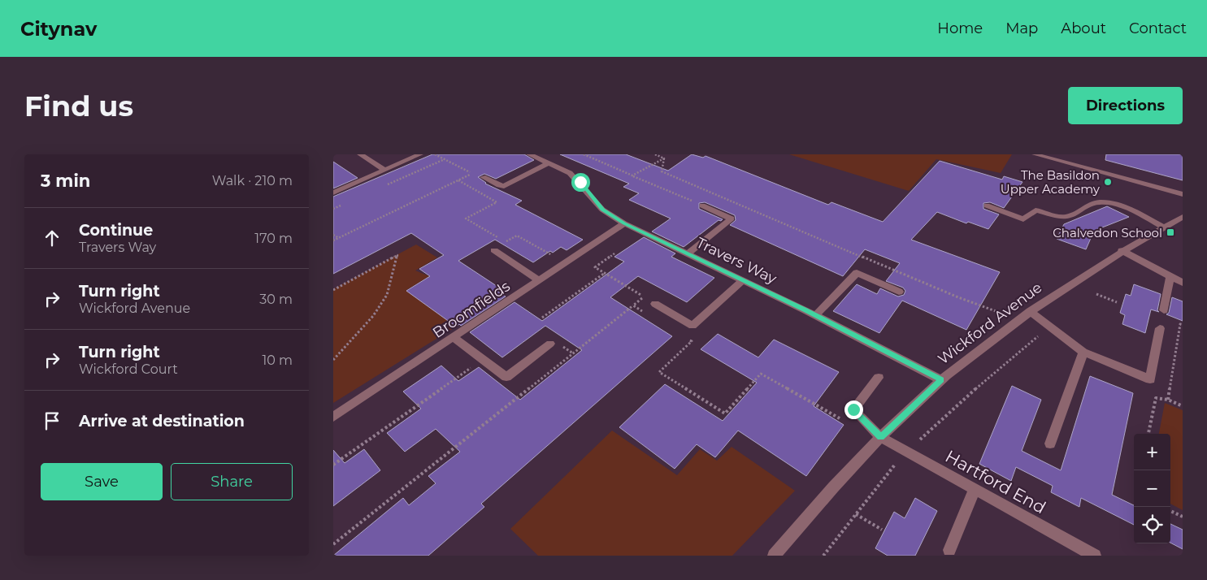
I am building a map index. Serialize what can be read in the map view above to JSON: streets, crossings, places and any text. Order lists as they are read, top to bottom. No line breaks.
{"streets":{"street":["Travers Way","Broomfields","Wickford Avenue","Hartford End"]},"crossings":[["Travers Way","Broomfields"],["Travers Way","Wickford Avenue"],["Wickford Avenue","Hartford End"]],"places":{"other":["The Basildon Upper Academy"],"transit":["Chalvedon School"]},"page":{"header":"Citynav","nav":["Home","Map","About","Contact"],"buttons":["Directions",["Save","Share"]],"title":"Find us","heading":["3 min","Walk · 210 m"],"list":[["Continue","Travers Way","170 m"],["Turn right","Wickford Avenue","30 m"],["Turn right","Wickford Court","10 m"],"Arrive at destination"],"map_buttons":["+","−"]}}
